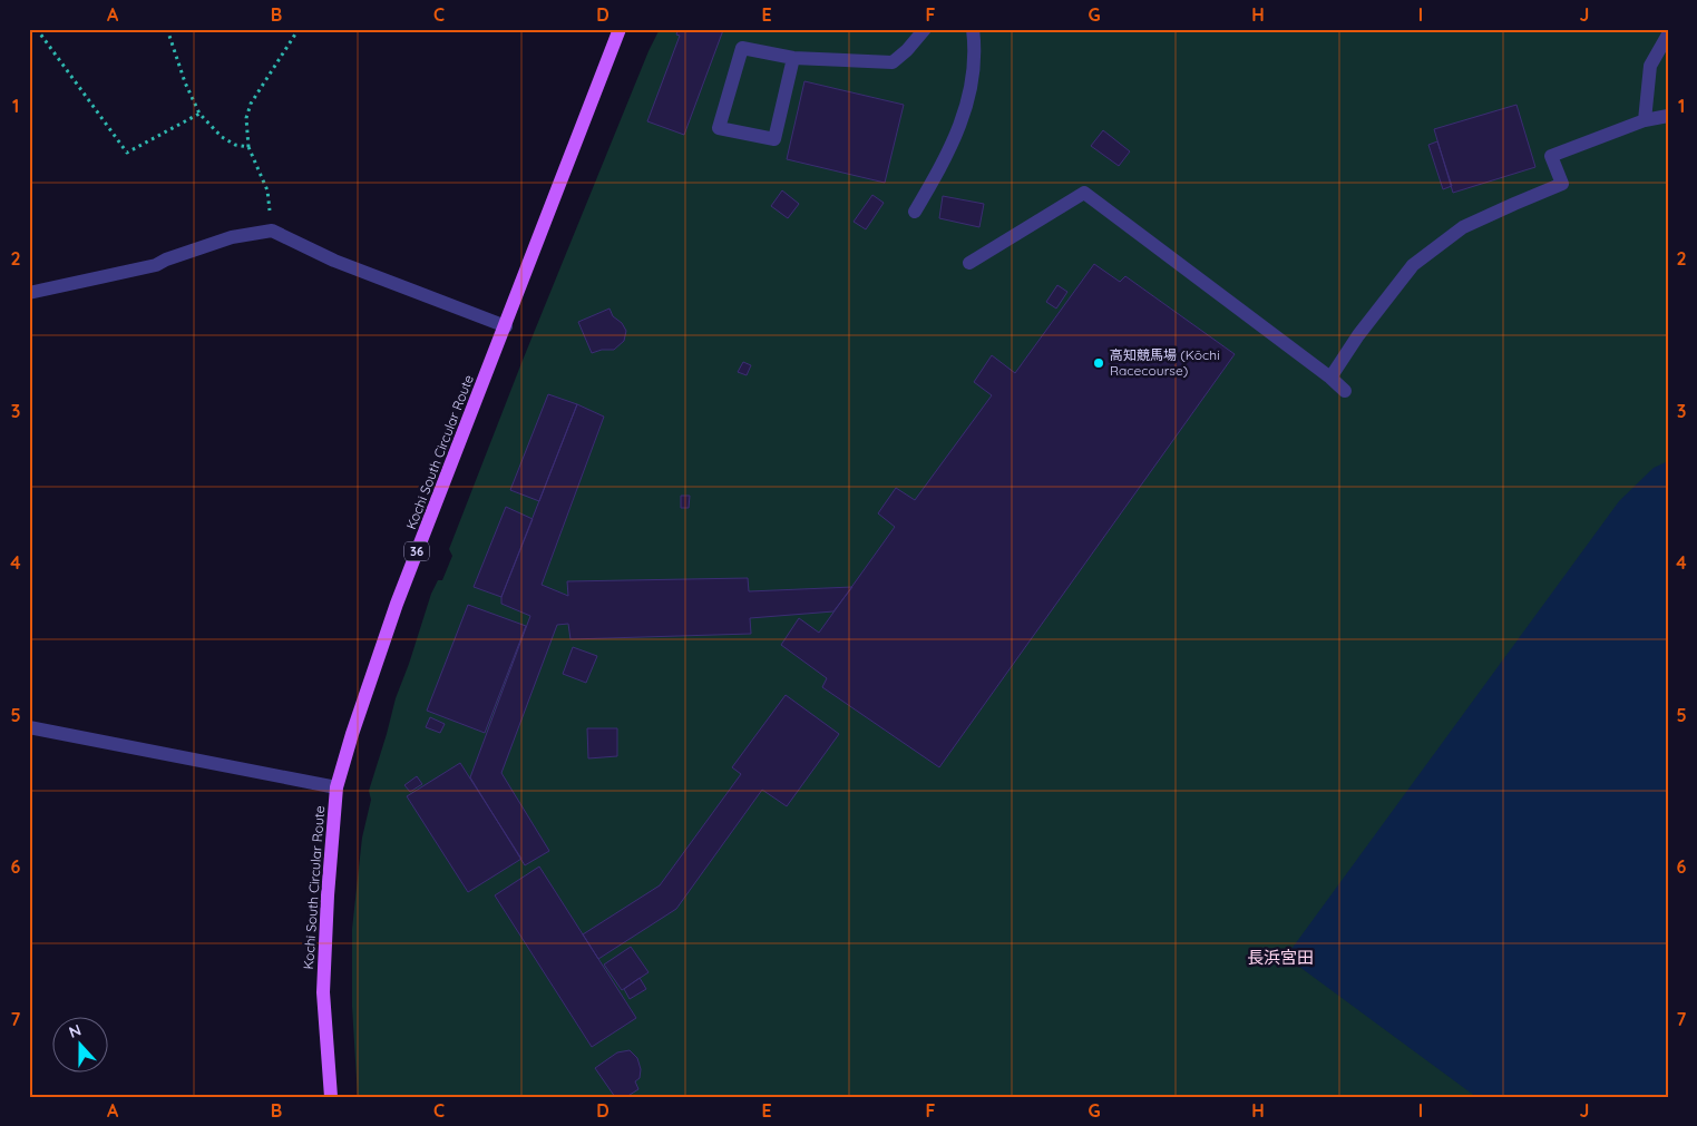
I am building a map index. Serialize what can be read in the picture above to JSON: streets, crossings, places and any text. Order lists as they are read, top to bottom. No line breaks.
{"streets":{"main road":["Kochi South Circular Route","36"]},"districts":["長浜宮田"],"places":["高知競馬場 (Kōchi Racecourse)"],"north":"top","grid":{"columns":["A","B","C","D","E","F","G","H","I","J"],"rows":["1","2","3","4","5","6","7"]}}
